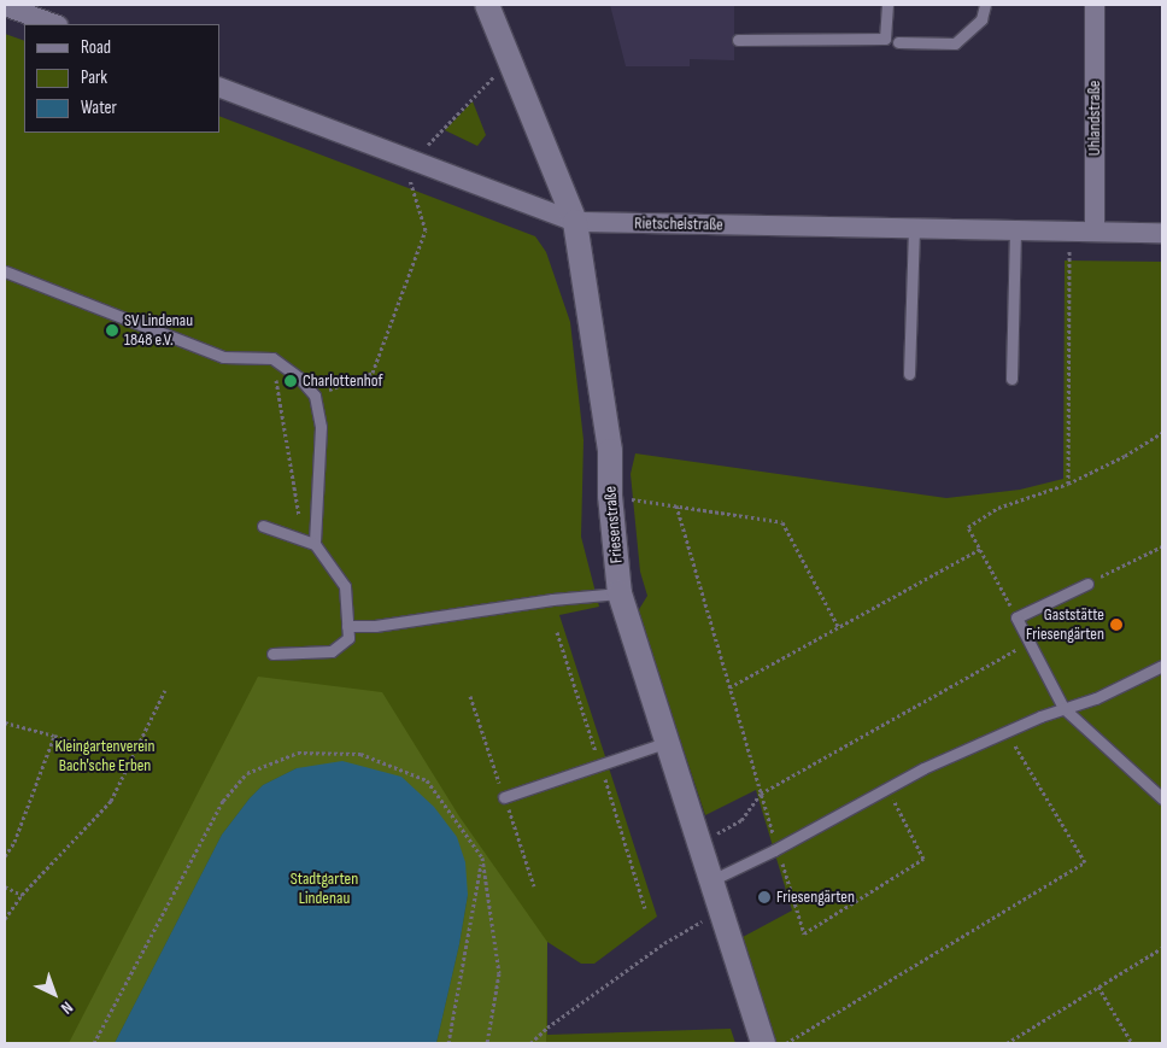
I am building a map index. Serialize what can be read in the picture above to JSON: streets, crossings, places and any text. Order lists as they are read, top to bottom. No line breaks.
{"streets":{"street":["Uhlandstraße","Rietschelstraße","Friesenstraße"]},"crossings":[["Uhlandstraße","Rietschelstraße"],["Rietschelstraße","Friesenstraße"]],"parks":["Kleingartenverein Bach'sche Erben","Stadtgarten Lindenau"],"places":["SV Lindenau 1848 e.V.","Charlottenhof","Gaststätte Friesengärten","Friesengärten"],"legend":["Road","Park","Water"],"north":"bottom right"}
